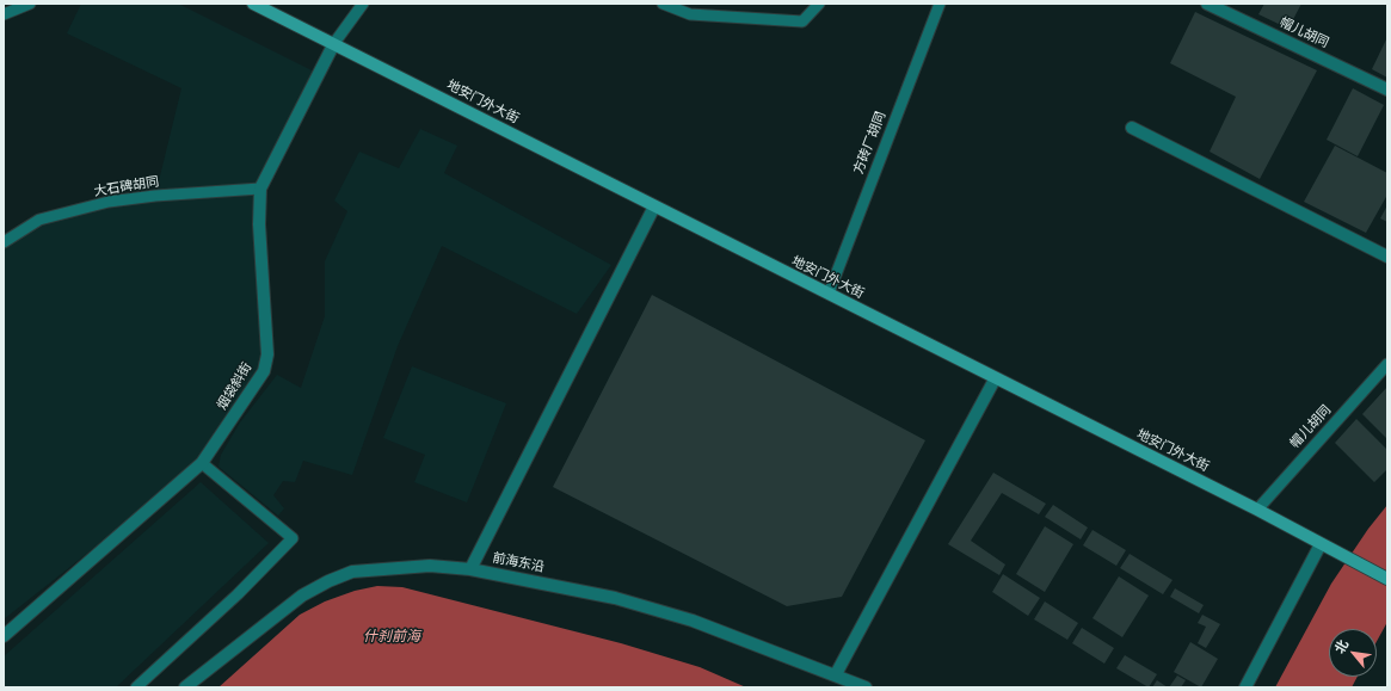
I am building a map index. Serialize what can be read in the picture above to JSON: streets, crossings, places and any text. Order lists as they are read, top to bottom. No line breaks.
{"streets":{"main road":["地安门外大街"],"street":["帽儿胡同","烟袋斜街","前海东沿"],"lane":["方砖厂胡同","大石碑胡同"]},"crossings":[["帽儿胡同","地安门外大街"],["地安门外大街","方砖厂胡同"],["地安门外大街","烟袋斜街"],["大石碑胡同","烟袋斜街"]],"water":["什刹前海"],"north":"top left"}
